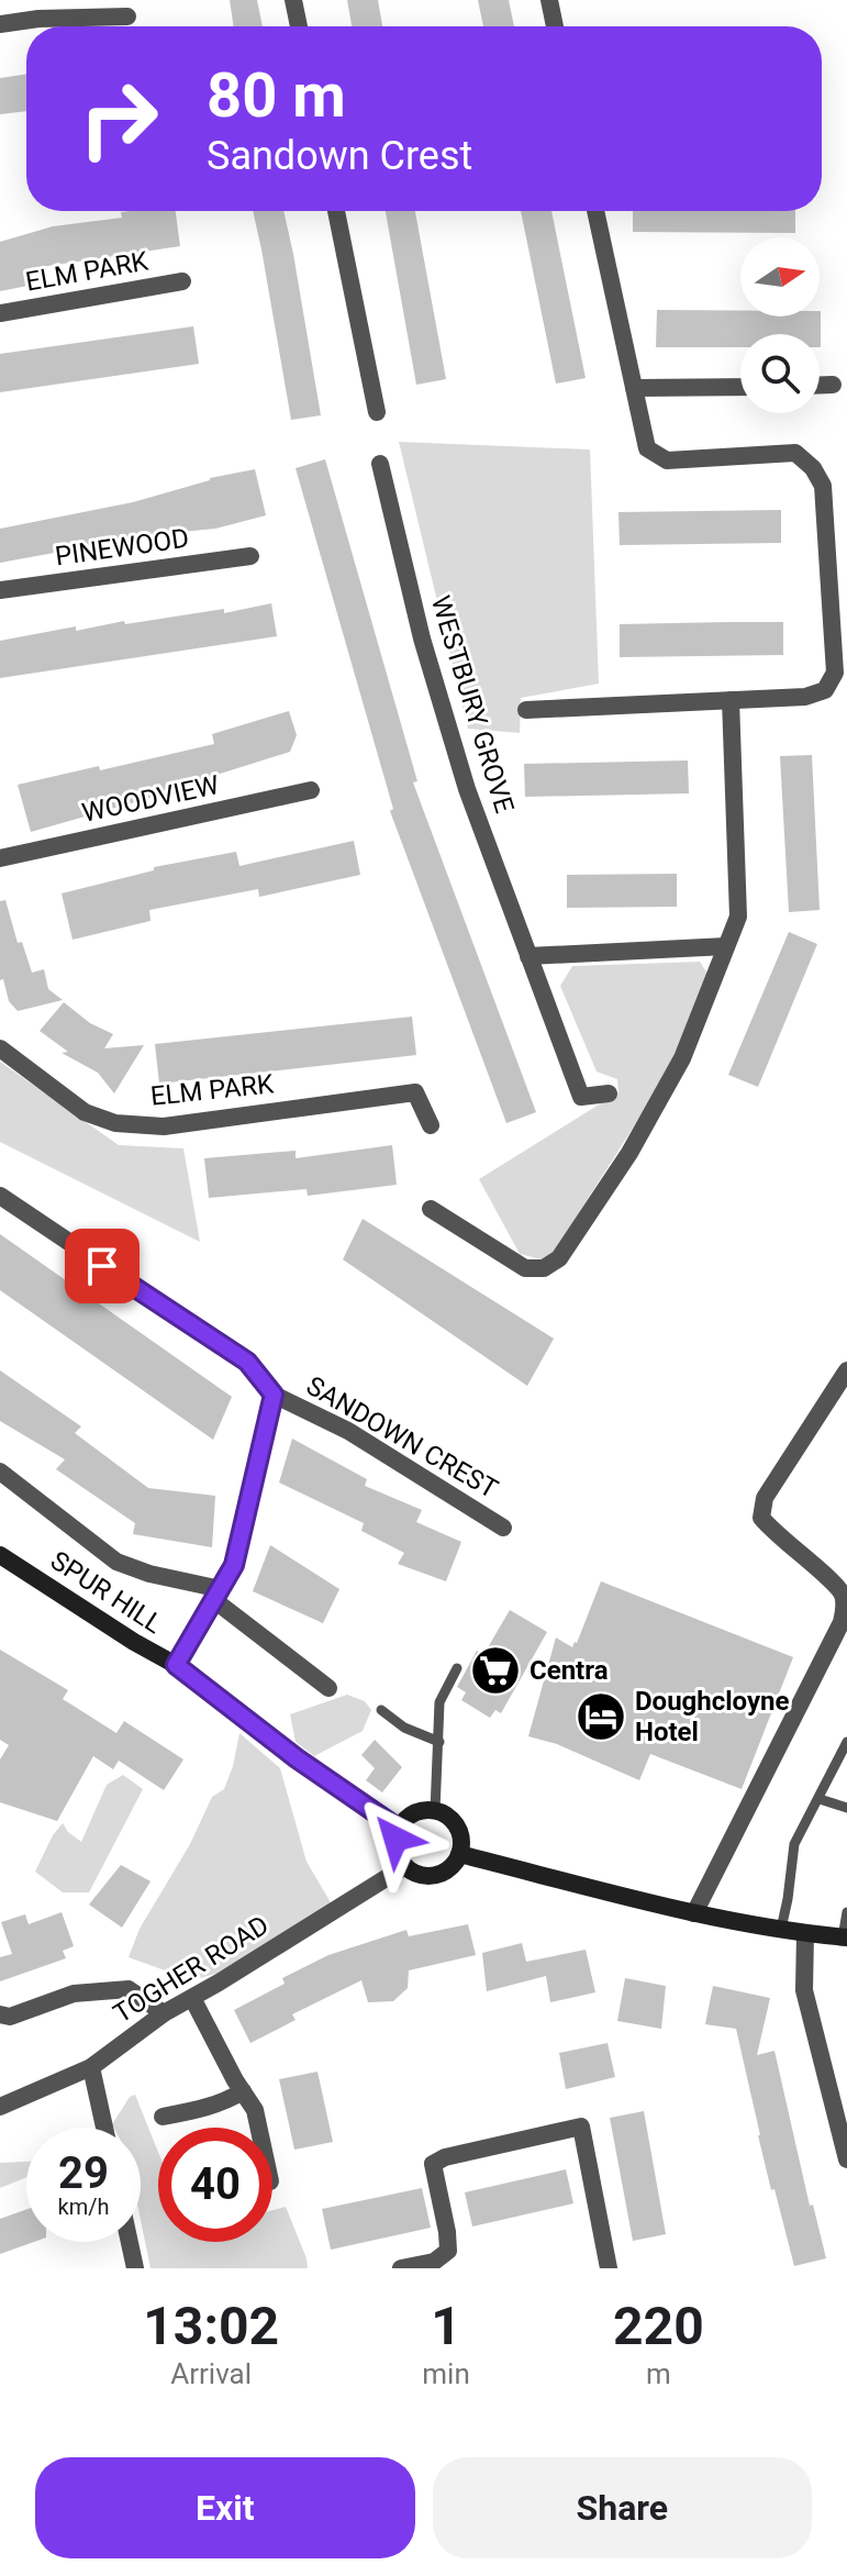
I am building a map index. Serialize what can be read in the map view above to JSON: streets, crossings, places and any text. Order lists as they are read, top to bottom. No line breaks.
{"streets":{"street":["ELM PARK","PINEWOOD","WESTBURY GROVE","WOODVIEW","SANDOWN CREST","SPUR HILL","TOGHER ROAD"]},"crossings":[["SANDOWN CREST","SPUR HILL"],["SPUR HILL","TOGHER ROAD"]],"places":{"supermarket":["Centra"],"hotel":["Doughcloyne Hotel"]},"north":"right","page":{"turn":["80 m","Sandown Crest"],"speed":"29 km/h","limit":"40","eta":["13:02","Arrival","1","min","220","m"],"buttons":["Exit","Share"]}}
